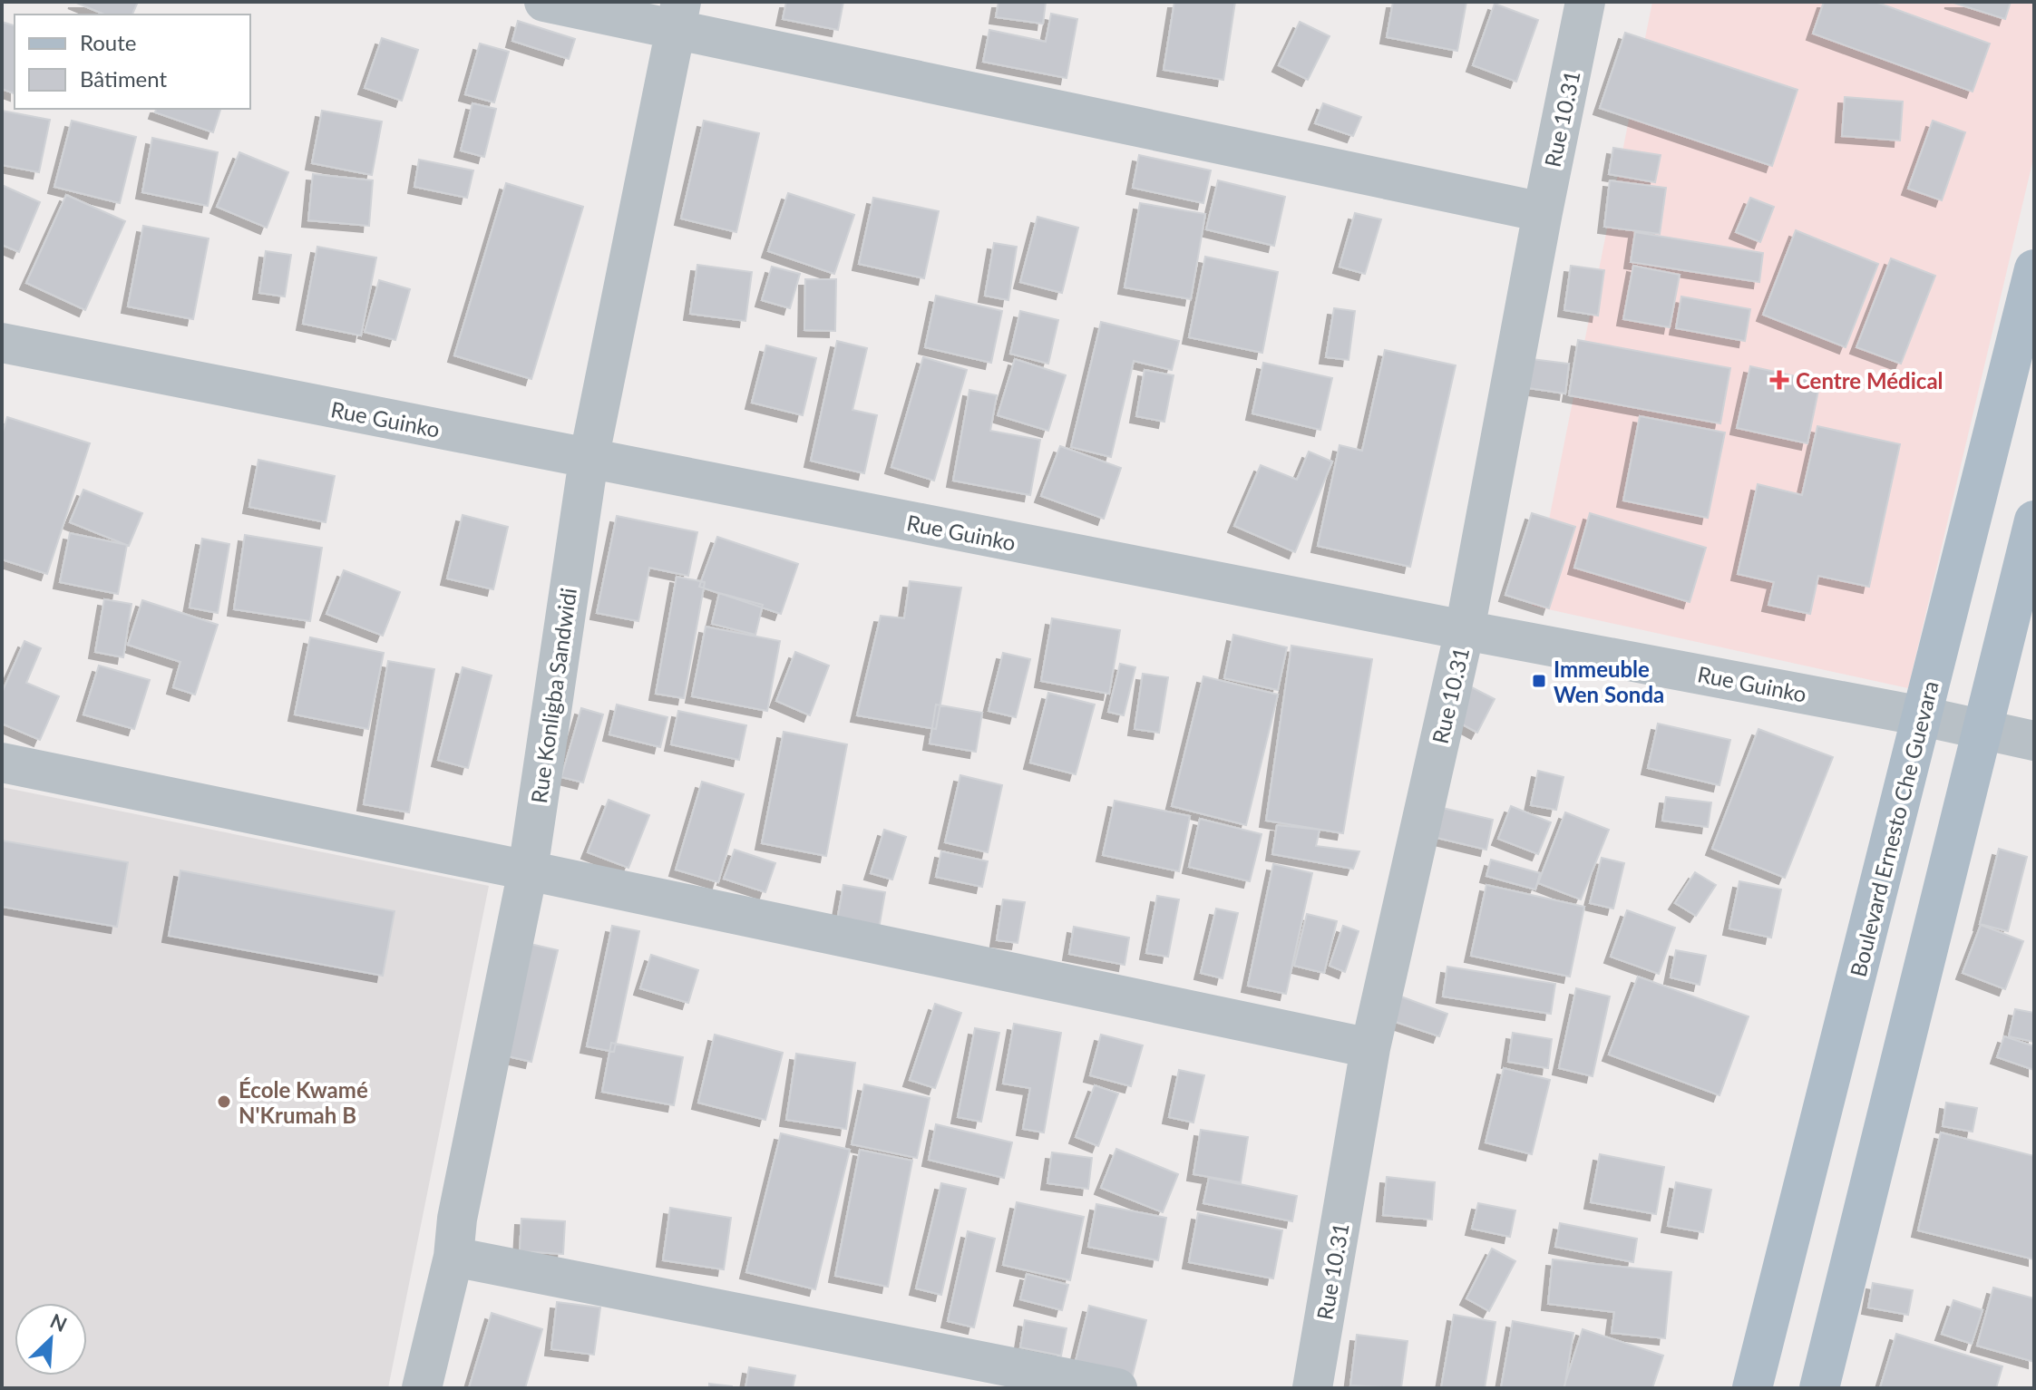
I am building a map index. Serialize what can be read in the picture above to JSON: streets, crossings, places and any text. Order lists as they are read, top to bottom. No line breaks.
{"streets":{"main road":["Boulevard Ernesto Che Guevara"],"street":["Rue 10.31","Rue Guinko","Rue Konligba Sandwidi"]},"crossings":[["Rue 10.31","Rue Guinko"],["Rue Guinko","Rue Konligba Sandwidi"],["Rue Guinko","Boulevard Ernesto Che Guevara"]],"places":{"health":["Centre Médical"],"transit":["Immeuble Wen Sonda"],"other":["École Kwamé N'Krumah B"]},"legend":["Route","Bâtiment"],"north":"top right"}
